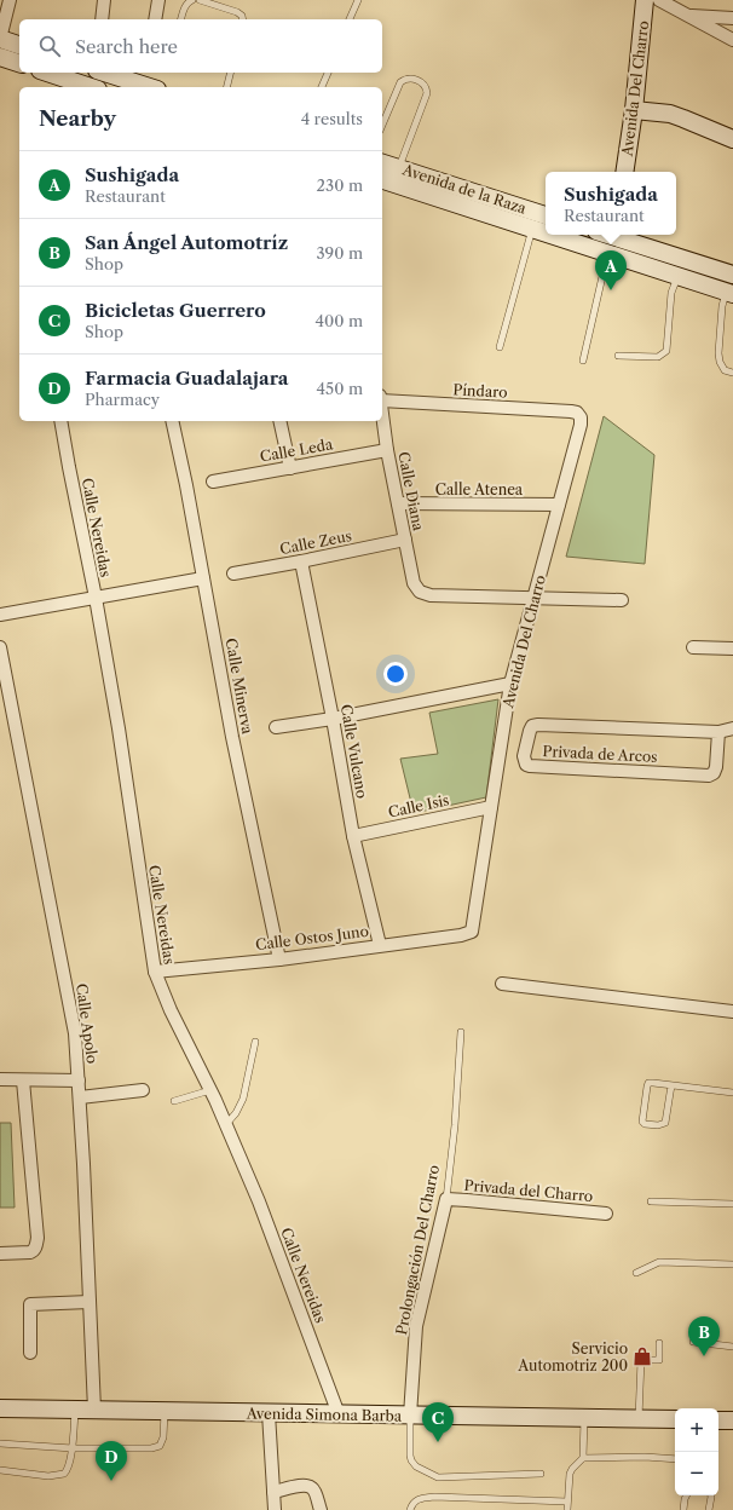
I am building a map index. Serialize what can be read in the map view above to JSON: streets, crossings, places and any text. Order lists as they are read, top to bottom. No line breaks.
{"streets":{"main road":["Avenida Del Charro","Avenida de la Raza","Avenida Simona Barba"],"street":["Píndaro","Calle Leda","Calle Atenea","Calle Diana","Calle Nereidas","Calle Zeus","Calle Minerva","Calle Vulcano","Privada de Arcos","Calle Isis","Calle Ostos Juno","Calle Apolo","Privada del Charro","Prolongación Del Charro"]},"crossings":[["Avenida Del Charro","Píndaro"],["Avenida Del Charro","Calle Atenea"],["Avenida Del Charro","Calle Diana"],["Avenida Del Charro","Calle Isis"],["Avenida Del Charro","Calle Ostos Juno"],["Calle Leda","Calle Diana"],["Calle Atenea","Calle Diana"],["Calle Diana","Calle Zeus"],["Calle Nereidas","Calle Ostos Juno"],["Calle Nereidas","Avenida Simona Barba"],["Calle Zeus","Calle Vulcano"],["Calle Minerva","Calle Ostos Juno"],["Calle Vulcano","Calle Isis"],["Calle Vulcano","Calle Ostos Juno"],["Calle Apolo","Avenida Simona Barba"],["Privada del Charro","Prolongación Del Charro"],["Prolongación Del Charro","Avenida Simona Barba"]],"places":{"shop":["Servicio Automotriz 200"]},"page":{"search":"Search here","heading":["Nearby","4 results"],"list":[{"mark":"A","name":"Sushigada","note":"Restaurant","value":"230 m"},{"mark":"B","name":"San Ángel Automotríz","note":"Shop","value":"390 m"},{"mark":"C","name":"Bicicletas Guerrero","note":"Shop","value":"400 m"},{"mark":"D","name":"Farmacia Guadalajara","note":"Pharmacy","value":"450 m"}],"popup":["Sushigada","Restaurant"],"pins":["A","B","C","D"],"map_buttons":["+","−"]}}
